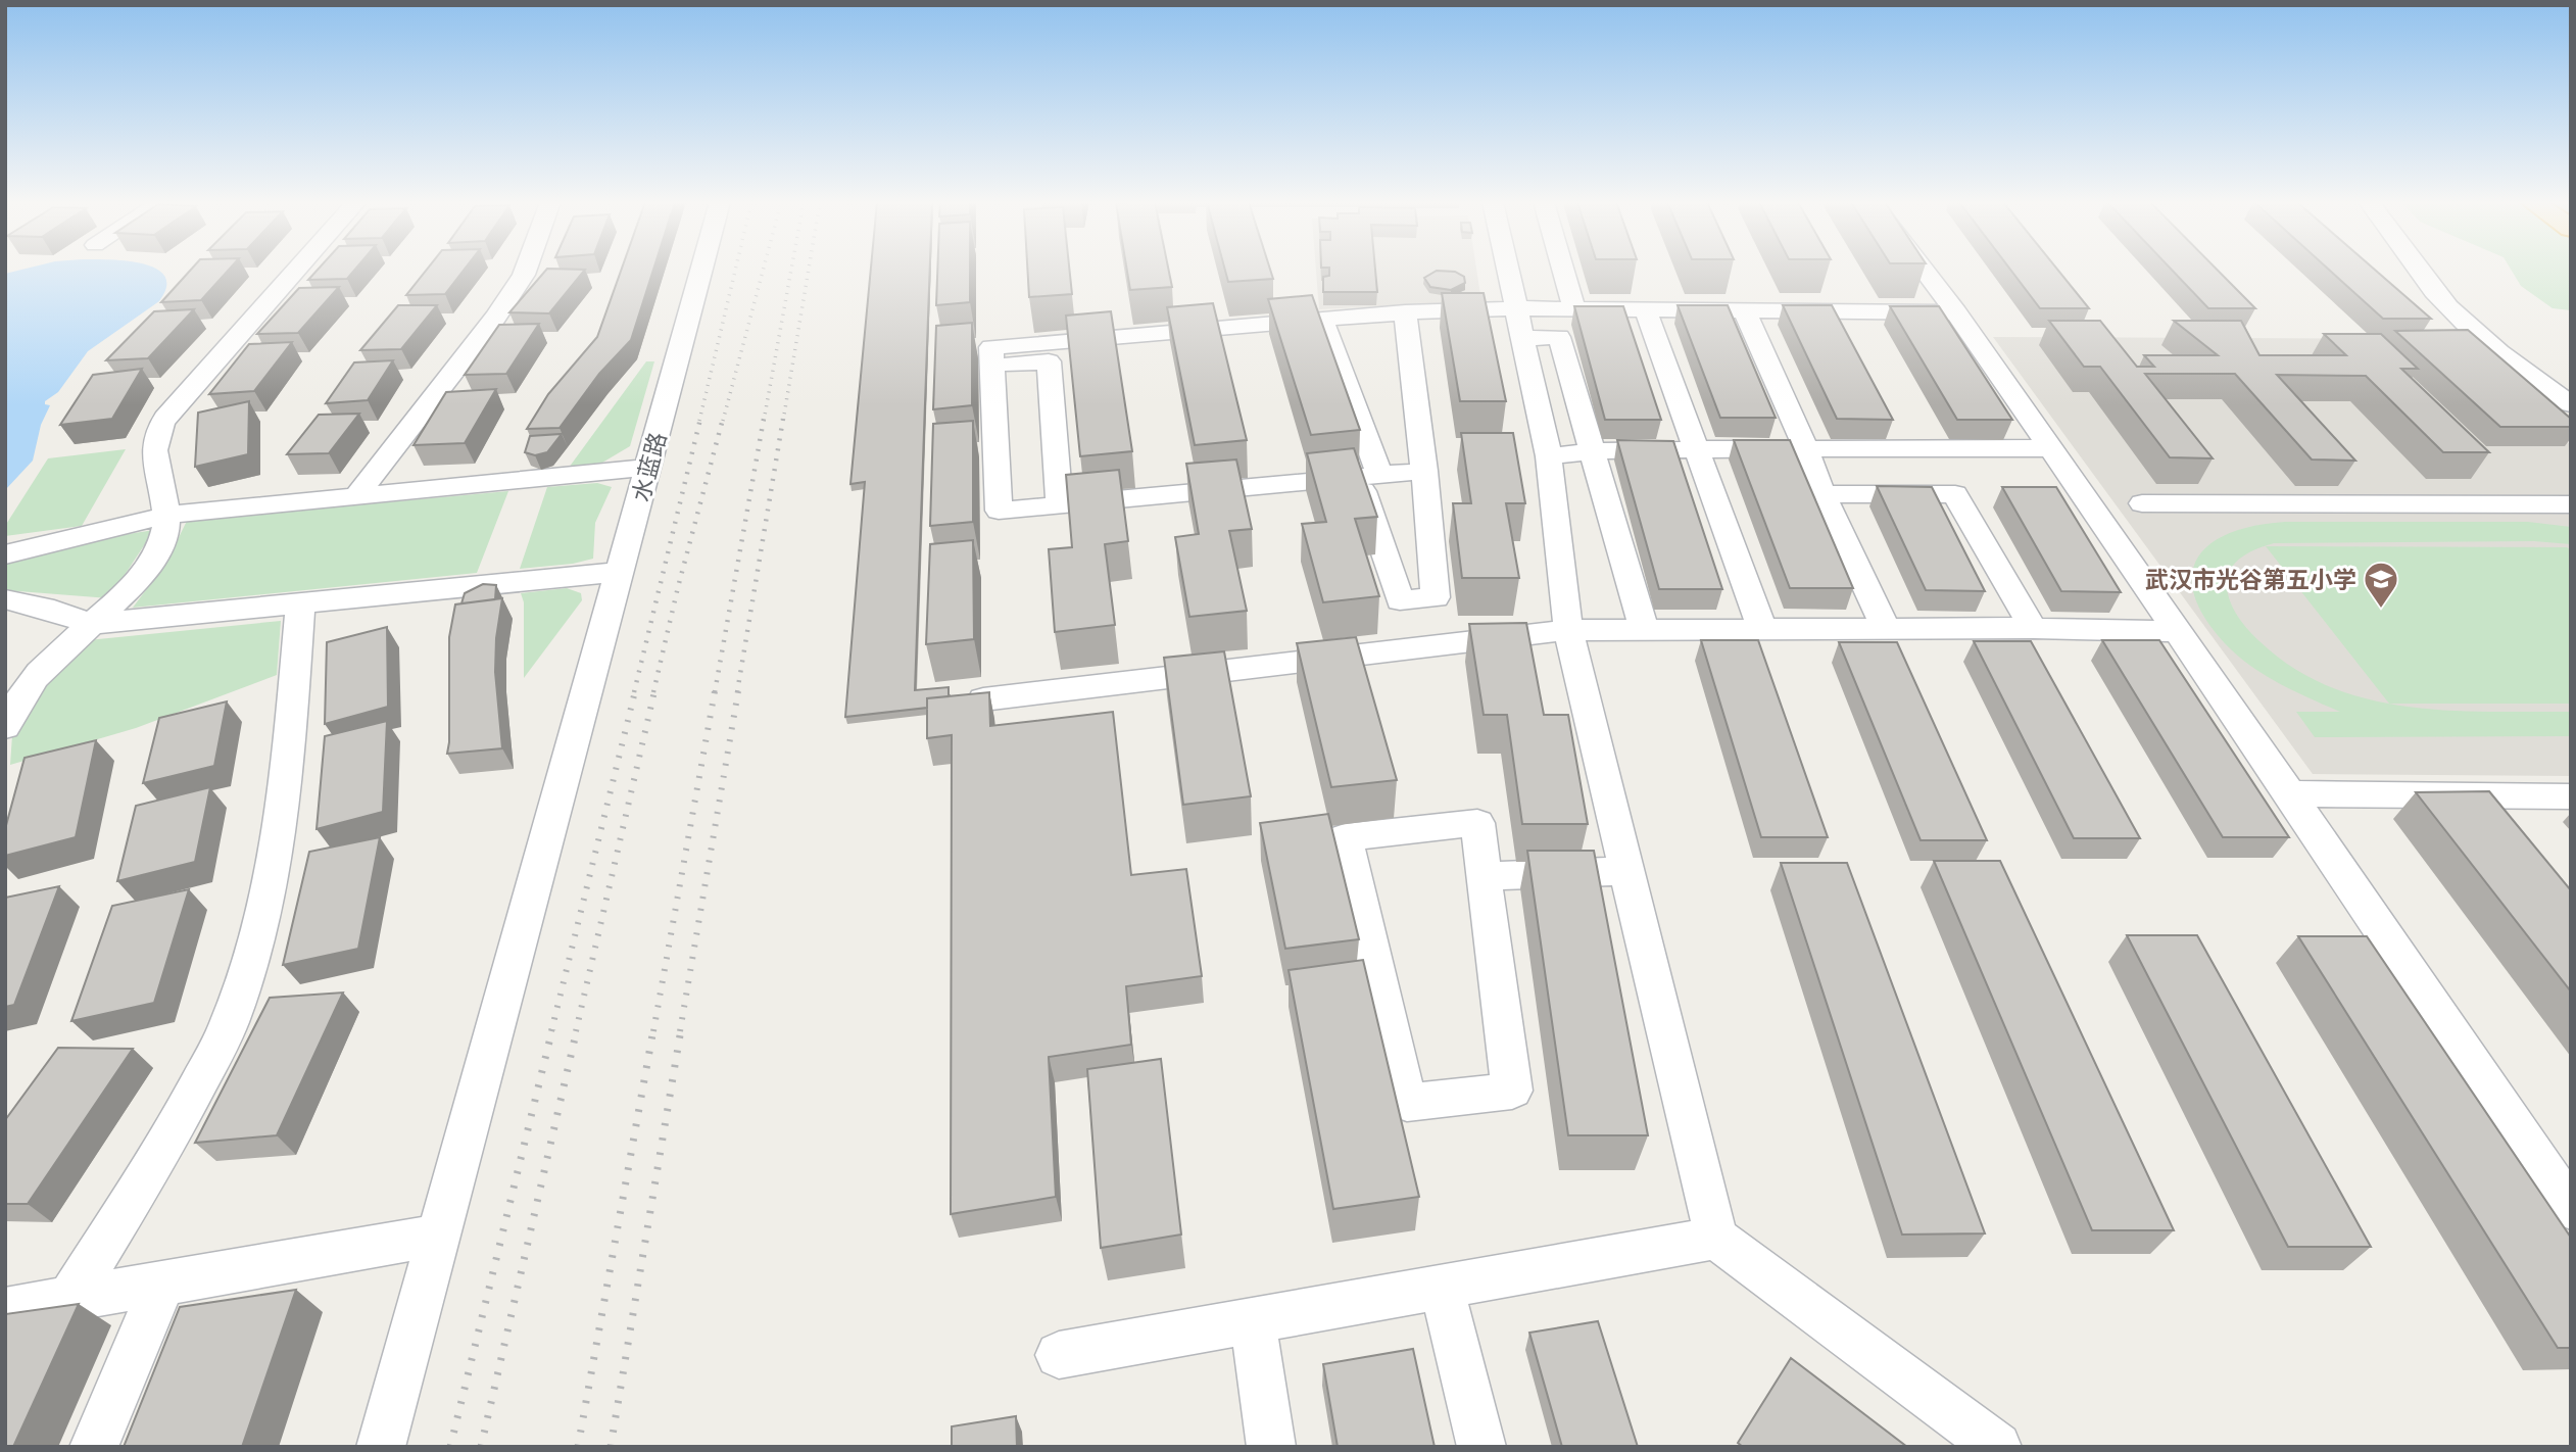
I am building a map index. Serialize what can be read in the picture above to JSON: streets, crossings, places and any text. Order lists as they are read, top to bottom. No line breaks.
{"streets":{"street":["水蓝路"]},"places":{"school or university":["武汉市光谷第五小学"]}}
